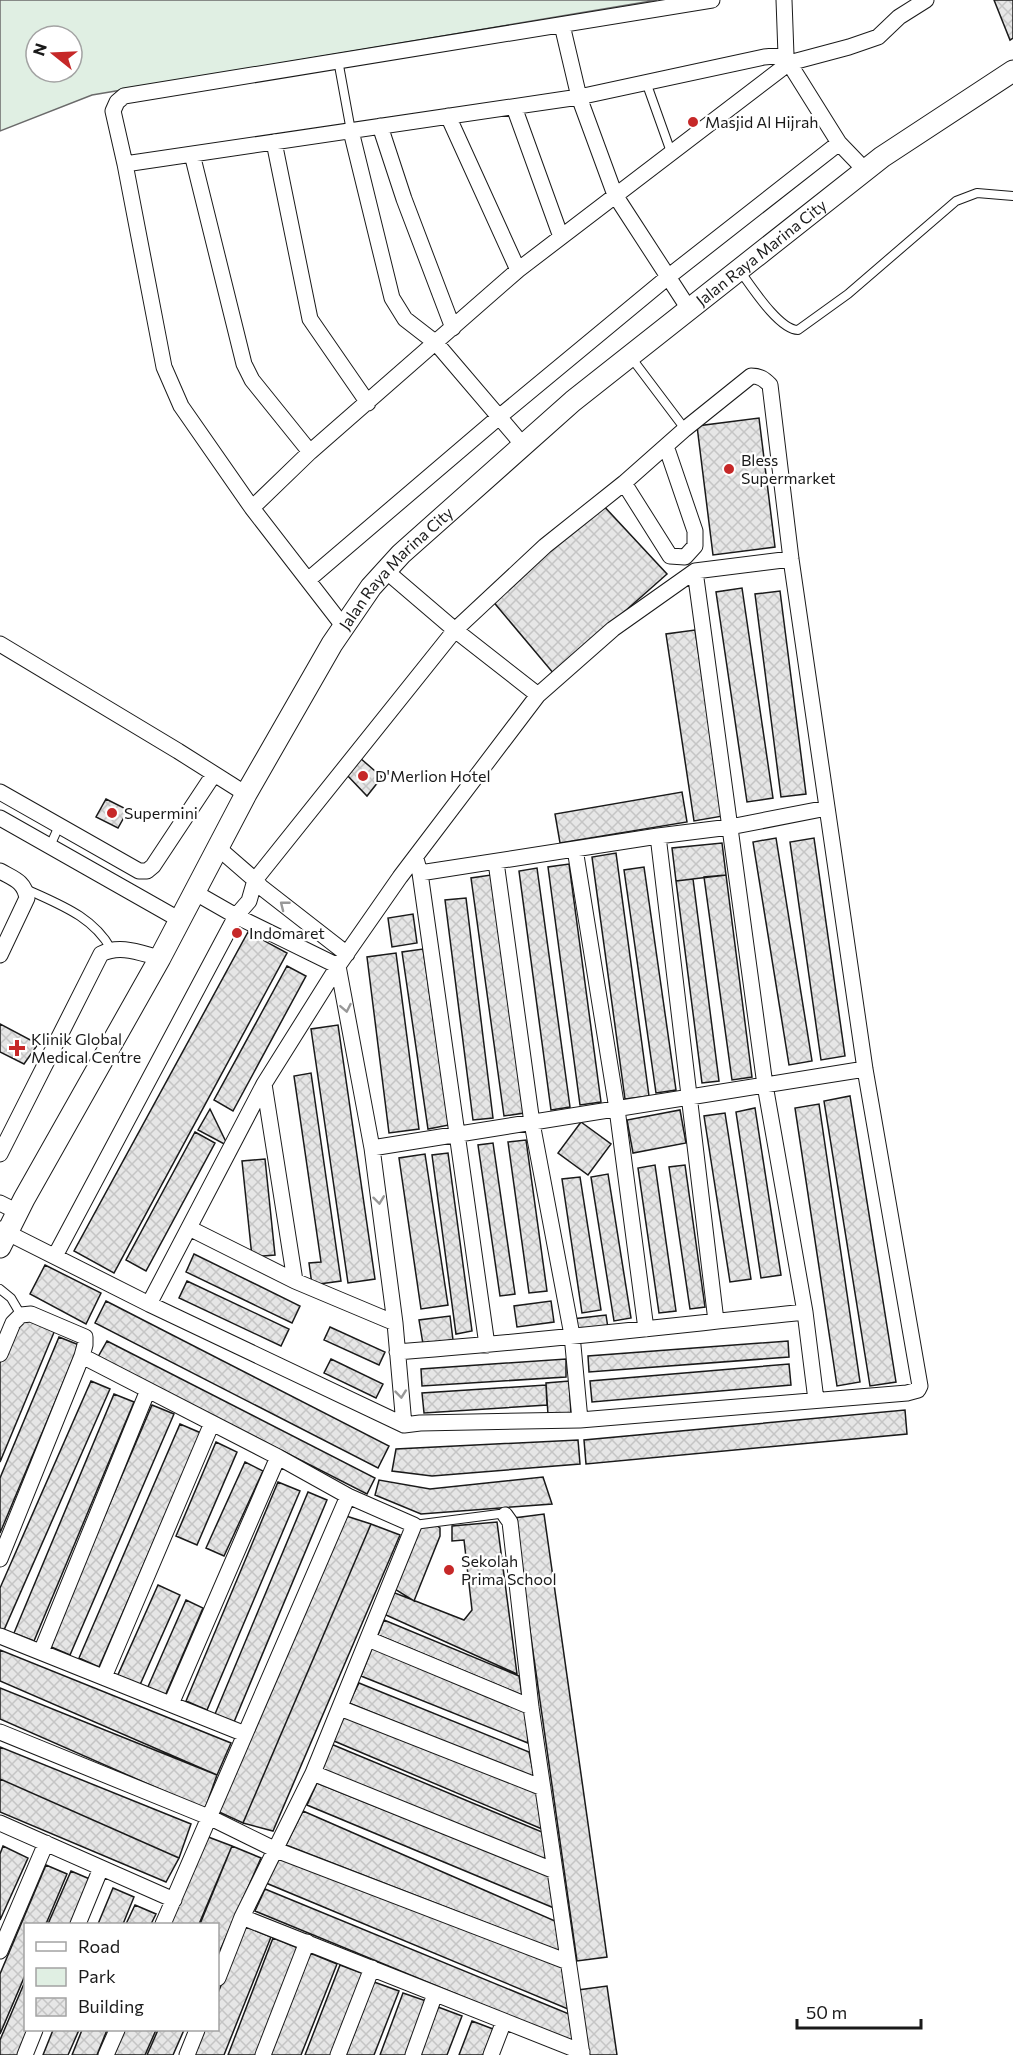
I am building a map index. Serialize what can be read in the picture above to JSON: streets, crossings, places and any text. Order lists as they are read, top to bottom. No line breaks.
{"streets":{"main road":["Jalan Raya Marina City"]},"places":{"other":["Masjid Al Hijrah","Bless Supermarket","D'Merlion Hotel","Supermini","Indomaret","Sekolah Prima School"],"health":["Klinik Global Medical Centre"]},"legend":["Road","Park","Building"],"scale_bar":"50 m","north":"left"}
